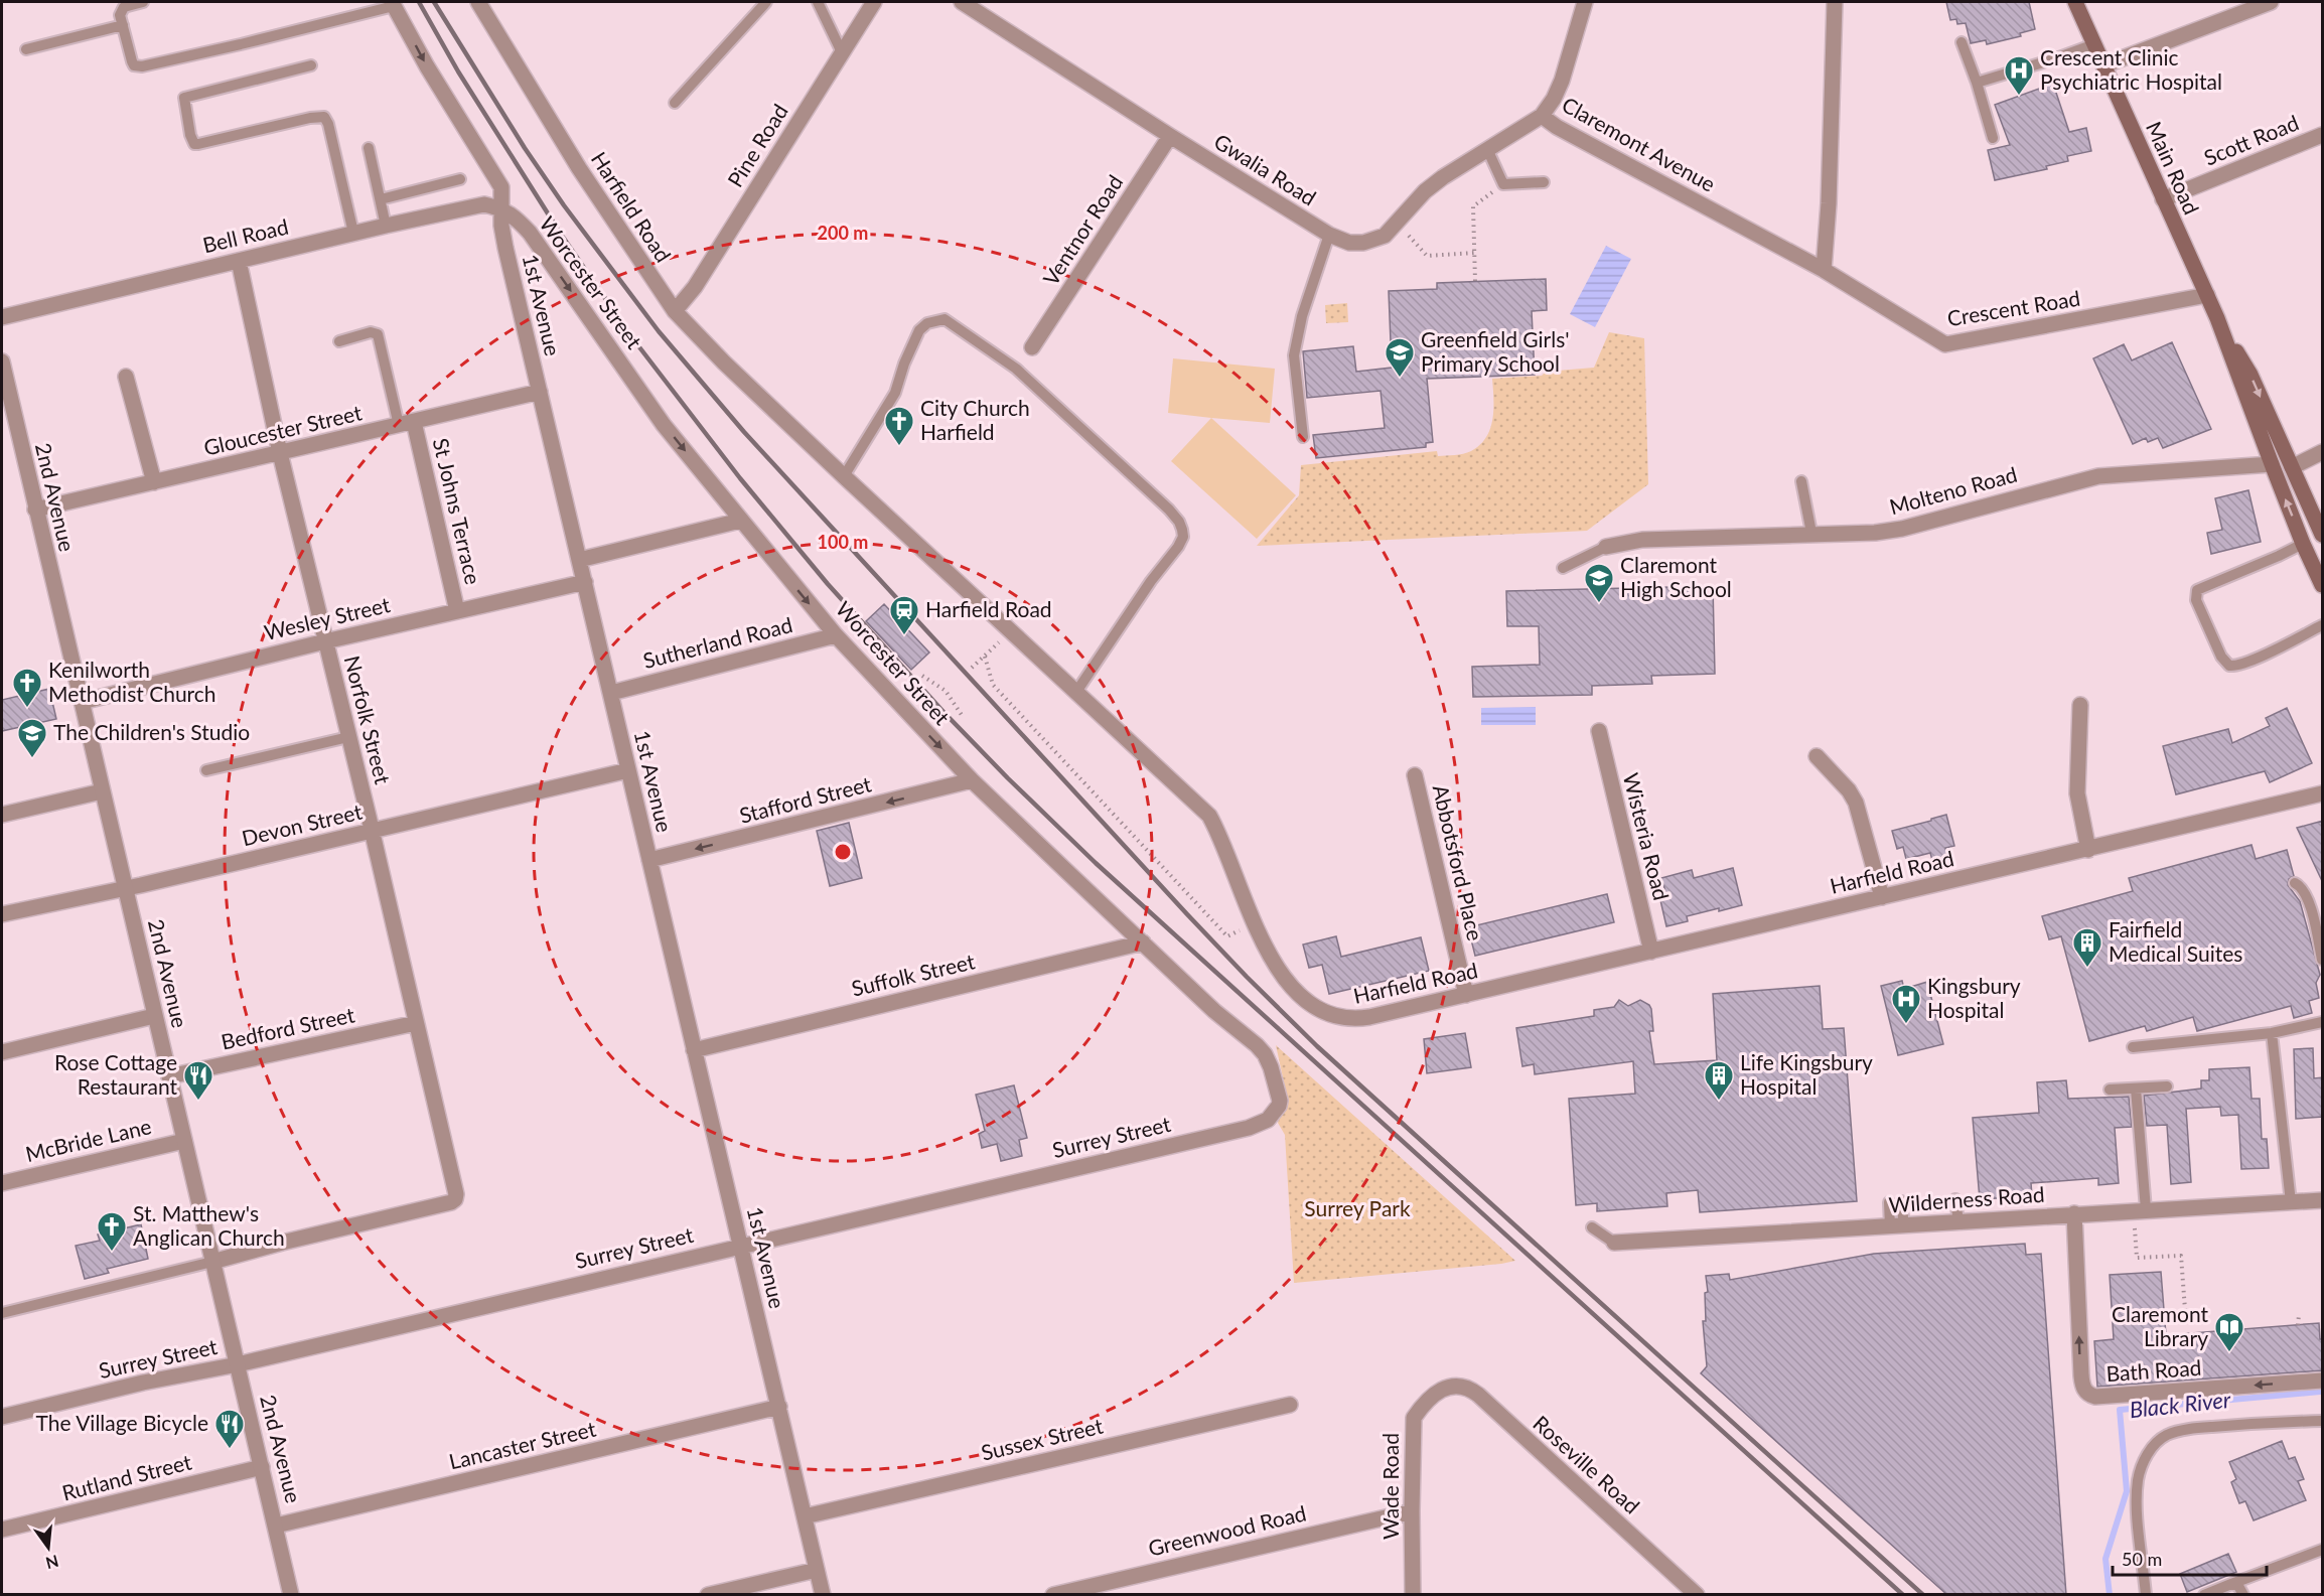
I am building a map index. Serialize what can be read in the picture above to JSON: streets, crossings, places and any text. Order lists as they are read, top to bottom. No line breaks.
{"streets":{"main road":["Main Road"],"street":["Scott Road","Claremont Avenue","Pine Road","Gwalia Road","Harfield Road","Ventnor Road","Bell Road","Worcester Street","1st Avenue","Crescent Road","Gloucester Street","Molteno Road","2nd Avenue","St Johns Terrace","Wesley Street","Sutherland Road","Norfolk Street","Stafford Street","Devon Street","Wisteria Road","Abbotsford Place","Suffolk Street","Bedford Street","Surrey Street","McBride Lane","Wilderness Road","Bath Road","Sussex Street","Lancaster Street","Roseville Road","Rutland Street","Wade Road","Greenwood Road"]},"crossings":[["Scott Road","Main Road"],["Claremont Avenue","Gwalia Road"],["Claremont Avenue","Crescent Road"],["Pine Road","Harfield Road"],["Main Road","Crescent Road"],["Main Road","Molteno Road"],["Gwalia Road","Ventnor Road"],["Harfield Road","Wisteria Road"],["Harfield Road","Abbotsford Place"],["Bell Road","Worcester Street"],["Bell Road","1st Avenue"],["Bell Road","Norfolk Street"],["Worcester Street","1st Avenue"],["Worcester Street","Sutherland Road"],["Worcester Street","Stafford Street"],["Worcester Street","Suffolk Street"],["Worcester Street","Surrey Street"],["1st Avenue","Gloucester Street"],["1st Avenue","Wesley Street"],["1st Avenue","Sutherland Road"],["1st Avenue","Stafford Street"],["1st Avenue","Devon Street"],["1st Avenue","Suffolk Street"],["1st Avenue","Surrey Street"],["1st Avenue","Sussex Street"],["1st Avenue","Lancaster Street"],["Gloucester Street","2nd Avenue"],["Gloucester Street","St Johns Terrace"],["Gloucester Street","Norfolk Street"],["2nd Avenue","Wesley Street"],["2nd Avenue","Norfolk Street"],["2nd Avenue","Devon Street"],["2nd Avenue","Bedford Street"],["2nd Avenue","Surrey Street"],["2nd Avenue","McBride Lane"],["2nd Avenue","Lancaster Street"],["2nd Avenue","Rutland Street"],["St Johns Terrace","Wesley Street"],["Wesley Street","Norfolk Street"],["Norfolk Street","Devon Street"],["Norfolk Street","Bedford Street"],["Wilderness Road","Bath Road"],["Roseville Road","Wade Road"],["Wade Road","Greenwood Road"]],"one_way":["Worcester Street","Stafford Street"],"water":["Black River"],"parks":["Surrey Park"],"places":{"hospital":["Crescent Clinic Psychiatric Hospital","Kingsbury Hospital"],"school or university":["Greenfield Girls' Primary School","Claremont High School","The Children's Studio"],"church":["City Church Harfield","Kenilworth Methodist Church","St. Matthew's Anglican Church"],"station":["Harfield Road"],"building":["Fairfield Medical Suites","Life Kingsbury Hospital"],"restaurant":["Rose Cottage Restaurant","The Village Bicycle"],"library":["Claremont Library"]},"scale_bar":"50 m","north":"bottom","rings":["200 m","100 m"]}
